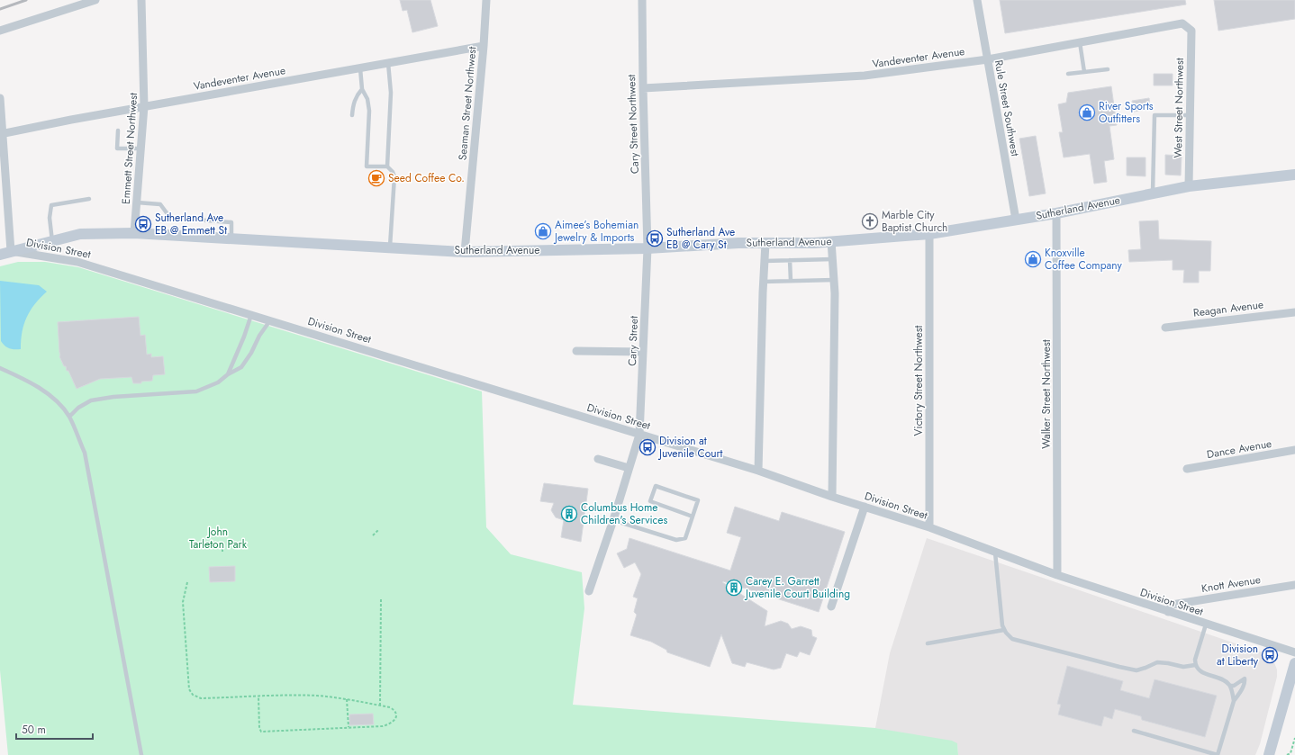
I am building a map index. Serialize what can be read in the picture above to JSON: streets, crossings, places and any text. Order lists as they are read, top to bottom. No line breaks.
{"streets":{"street":["Vandeventer Avenue","Seaman Street Northwest","Rule Street Southwest","West Street Northwest","Cary Street Northwest","Emmett Street Northwest","Sutherland Avenue","Division Street","Reagan Avenue","Cary Street","Victory Street Northwest","Walker Street Northwest","Dance Avenue","Knott Avenue"]},"crossings":[["Vandeventer Avenue","Seaman Street Northwest"],["Vandeventer Avenue","Rule Street Southwest"],["Vandeventer Avenue","West Street Northwest"],["Vandeventer Avenue","Cary Street Northwest"],["Vandeventer Avenue","Emmett Street Northwest"],["Seaman Street Northwest","Sutherland Avenue"],["Rule Street Southwest","Sutherland Avenue"],["West Street Northwest","Sutherland Avenue"],["Cary Street Northwest","Sutherland Avenue"],["Cary Street Northwest","Cary Street"],["Emmett Street Northwest","Sutherland Avenue"],["Sutherland Avenue","Division Street"],["Sutherland Avenue","Cary Street"],["Sutherland Avenue","Victory Street Northwest"],["Sutherland Avenue","Walker Street Northwest"],["Division Street","Cary Street"],["Division Street","Victory Street Northwest"],["Division Street","Walker Street Northwest"],["Division Street","Knott Avenue"]],"parks":["John Tarleton Park"],"places":{"shop":["River Sports Outfitters","Aimee’s Bohemian Jewelry & Imports","Knoxville Coffee Company"],"cafe":["Seed Coffee Co."],"church":["Marble City Baptist Church"],"bus stop":["Sutherland Ave EB @ Emmett St","Sutherland Ave EB @ Cary St","Division at Juvenile Court","Division at Liberty"],"building":["Columbus Home Children's Services","Carey E. Garrett Juvenile Court Building"]},"scale_bar":"50 m"}
